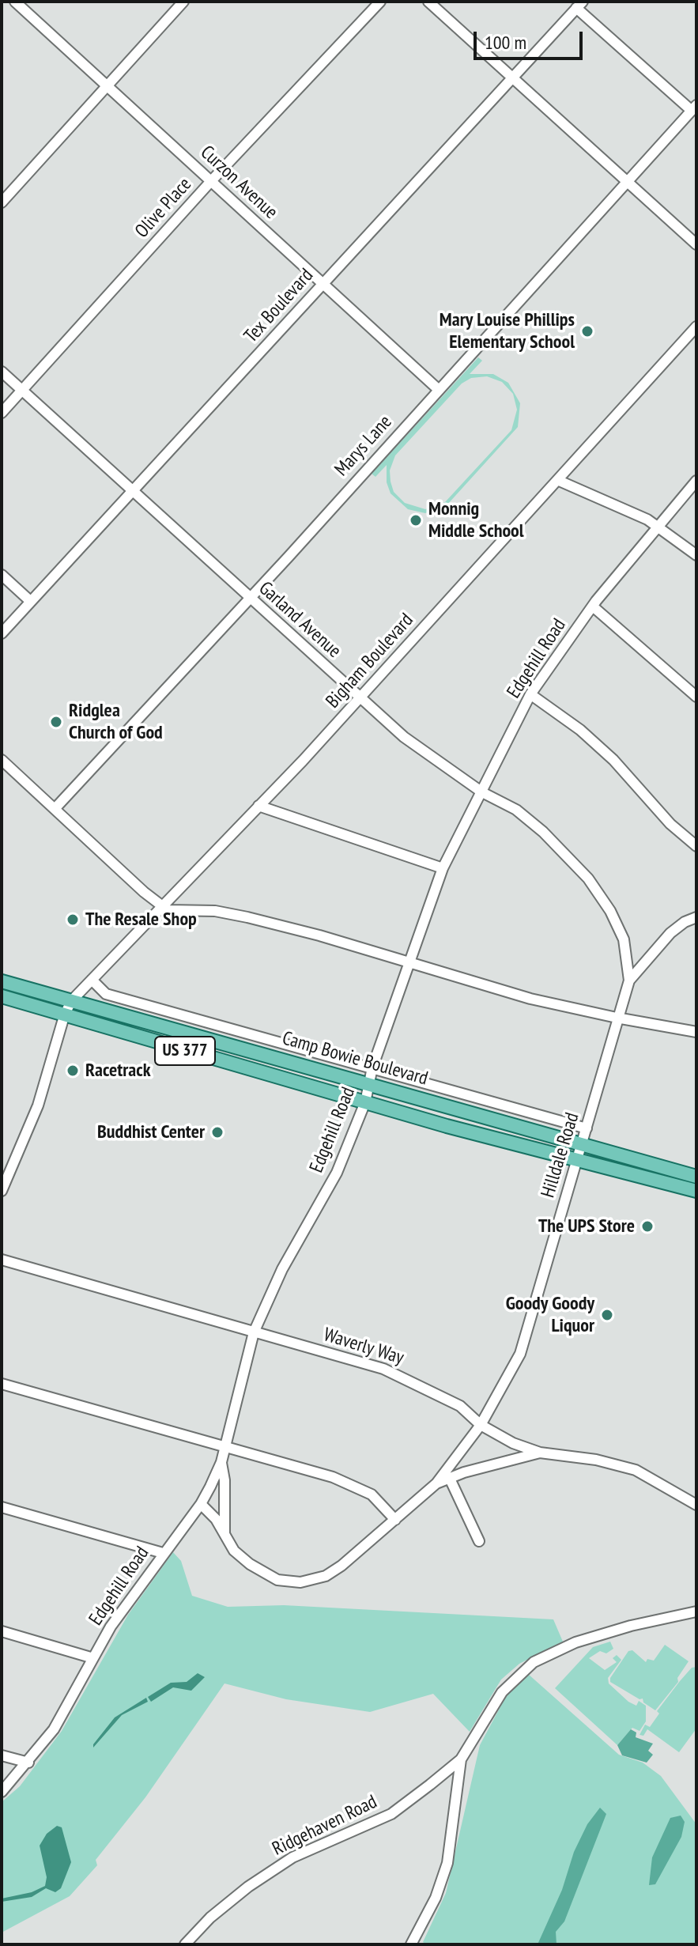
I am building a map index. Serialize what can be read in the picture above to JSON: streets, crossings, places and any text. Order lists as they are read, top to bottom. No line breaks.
{"streets":{"main road":["US 377","Camp Bowie Boulevard"],"street":["Curzon Avenue","Olive Place","Tex Boulevard","Marys Lane","Garland Avenue","Edgehill Road","Bigham Boulevard","Hilldale Road","Waverly Way","Ridgehaven Road"]},"crossings":[["Curzon Avenue","Olive Place"],["Curzon Avenue","Tex Boulevard"],["Curzon Avenue","Marys Lane"],["Olive Place","Garland Avenue"],["Tex Boulevard","Garland Avenue"],["Marys Lane","Garland Avenue"],["Garland Avenue","Edgehill Road"],["Garland Avenue","Bigham Boulevard"],["Garland Avenue","Hilldale Road"],["Edgehill Road","Camp Bowie Boulevard"],["Edgehill Road","Hilldale Road"],["Edgehill Road","Waverly Way"],["Bigham Boulevard","Camp Bowie Boulevard"],["Camp Bowie Boulevard","Hilldale Road"],["Hilldale Road","Waverly Way"]],"places":["Mary Louise Phillips Elementary School","Monnig Middle School","Ridglea Church of God","The Resale Shop","Racetrack","Buddhist Center","The UPS Store","Goody Goody Liquor"],"scale_bar":"100 m"}
